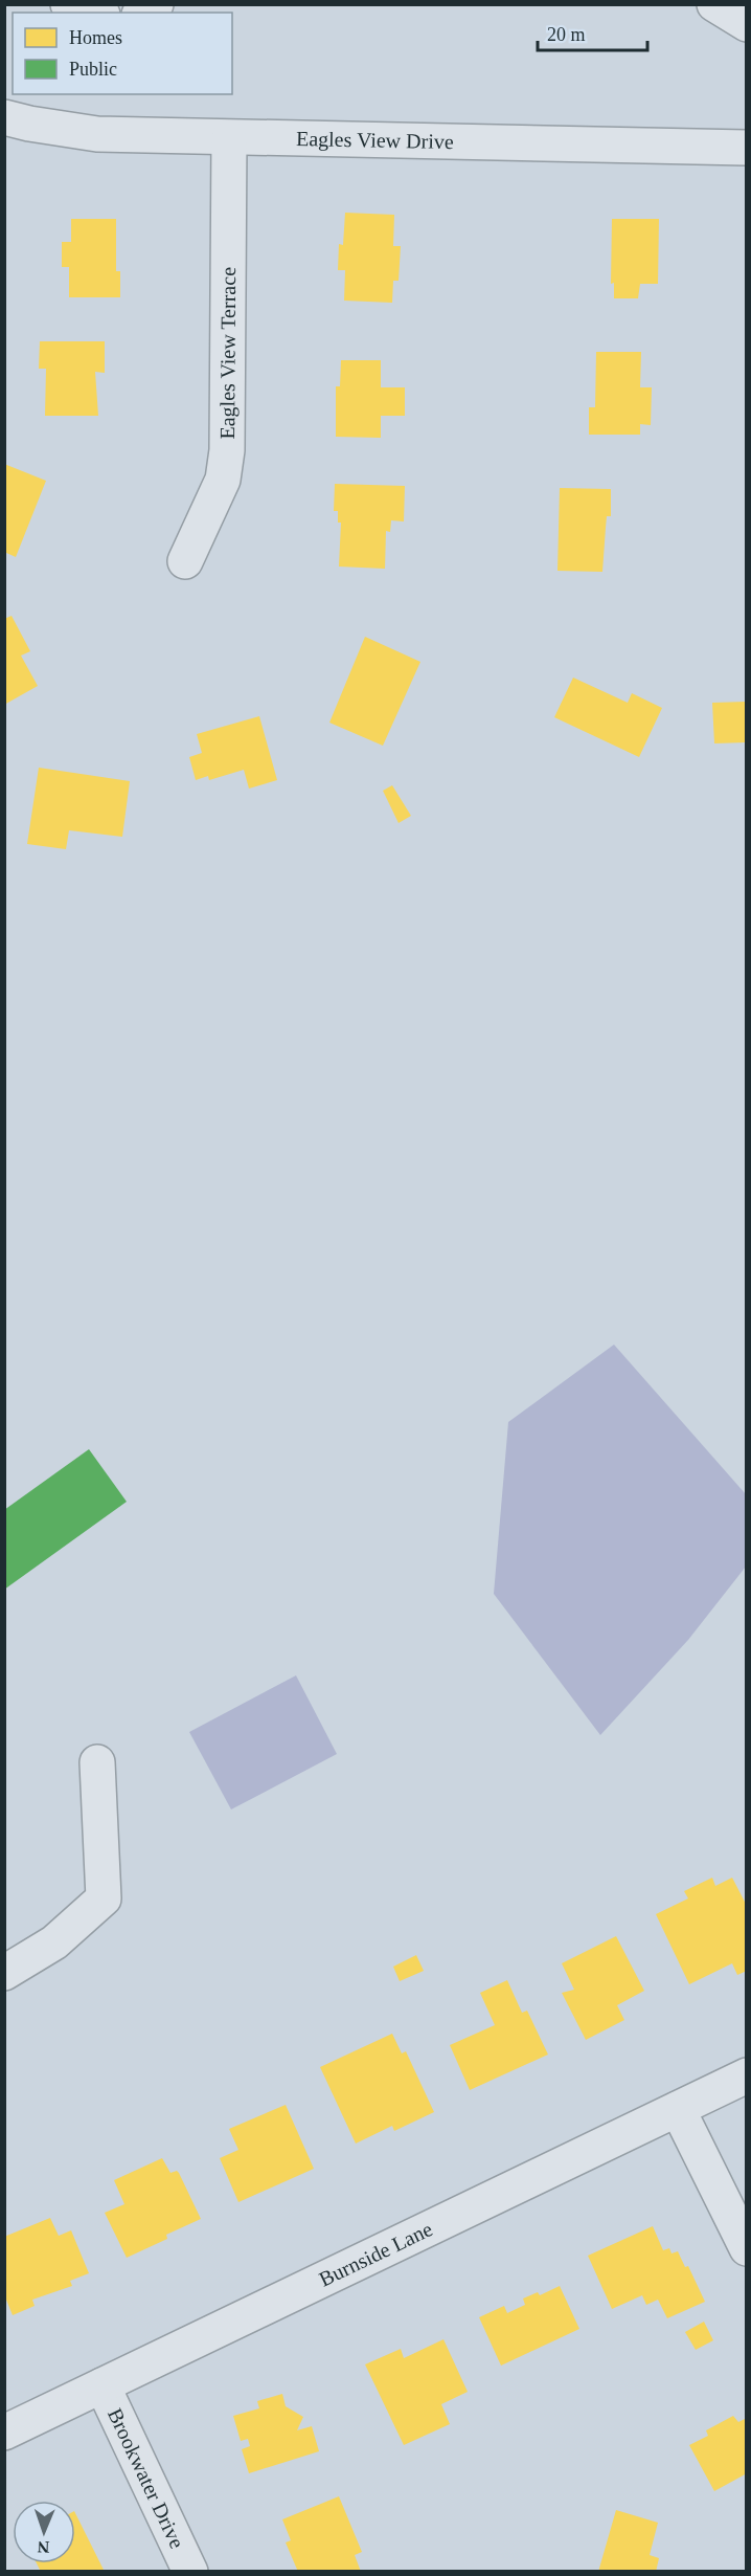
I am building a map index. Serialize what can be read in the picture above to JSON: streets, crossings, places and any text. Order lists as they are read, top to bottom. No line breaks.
{"streets":{"street":["Eagles View Drive","Eagles View Terrace","Burnside Lane","Brookwater Drive"]},"crossings":[["Eagles View Drive","Eagles View Terrace"],["Burnside Lane","Brookwater Drive"]],"legend":["Homes","Public"],"scale_bar":"20 m","north":"bottom"}
